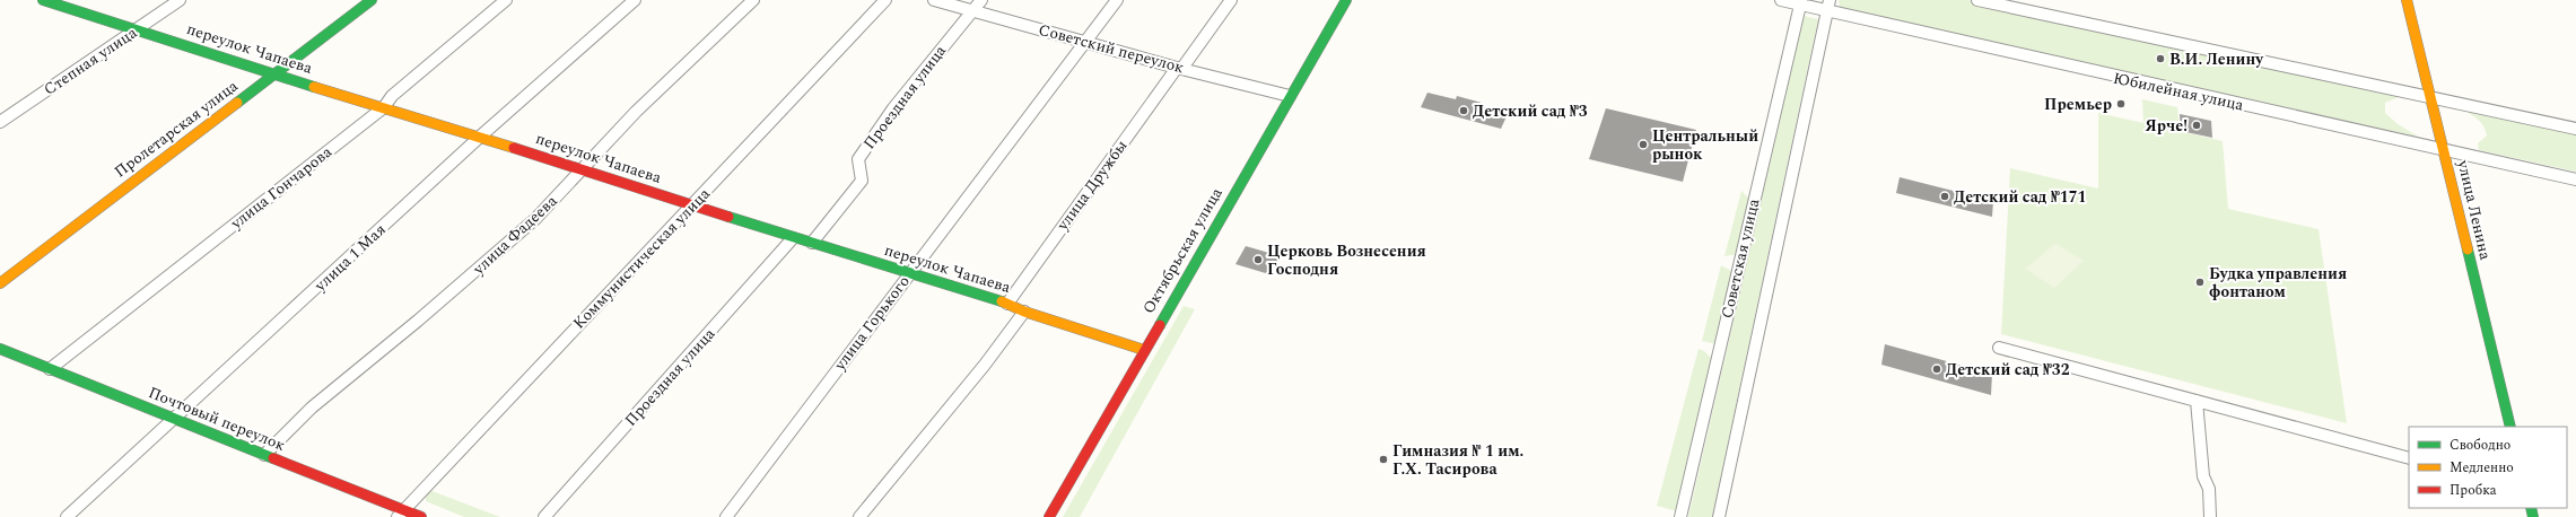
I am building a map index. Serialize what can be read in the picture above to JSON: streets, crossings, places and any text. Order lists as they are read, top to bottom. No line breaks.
{"streets":{"street":["переулок Чапаева","Советский переулок","Степная улица","Юбилейная улица","Проездная улица","Пролетарская улица","улица Дружбы","улица Гончарова","улица Ленина","улица Фадеева","Октябрьская улица","улица 1 Мая","Коммунистическая улица","Советская улица","улица Горького","Почтовый переулок"]},"crossings":[["переулок Чапаева","Степная улица"],["переулок Чапаева","Проездная улица"],["переулок Чапаева","Пролетарская улица"],["переулок Чапаева","улица Дружбы"],["переулок Чапаева","улица Гончарова"],["переулок Чапаева","улица Фадеева"],["переулок Чапаева","Октябрьская улица"],["переулок Чапаева","улица 1 Мая"],["переулок Чапаева","Коммунистическая улица"],["переулок Чапаева","улица Горького"],["Советский переулок","Проездная улица"],["Советский переулок","улица Дружбы"],["Советский переулок","Октябрьская улица"],["Советский переулок","улица Горького"],["Юбилейная улица","улица Ленина"],["Юбилейная улица","Советская улица"],["улица Гончарова","Почтовый переулок"],["улица Фадеева","Почтовый переулок"],["улица 1 Мая","Почтовый переулок"],["Коммунистическая улица","Почтовый переулок"]],"places":["В.И. Ленину","Премьер","Детский сад №3","Ярче!","Центральный рынок","Детский сад №171","Церковь Вознесения Господня","Будка управления фонтаном","Детский сад №32","Гимназия № 1 им. Г.Х. Тасирова"],"legend":["Свободно","Медленно","Пробка"]}
